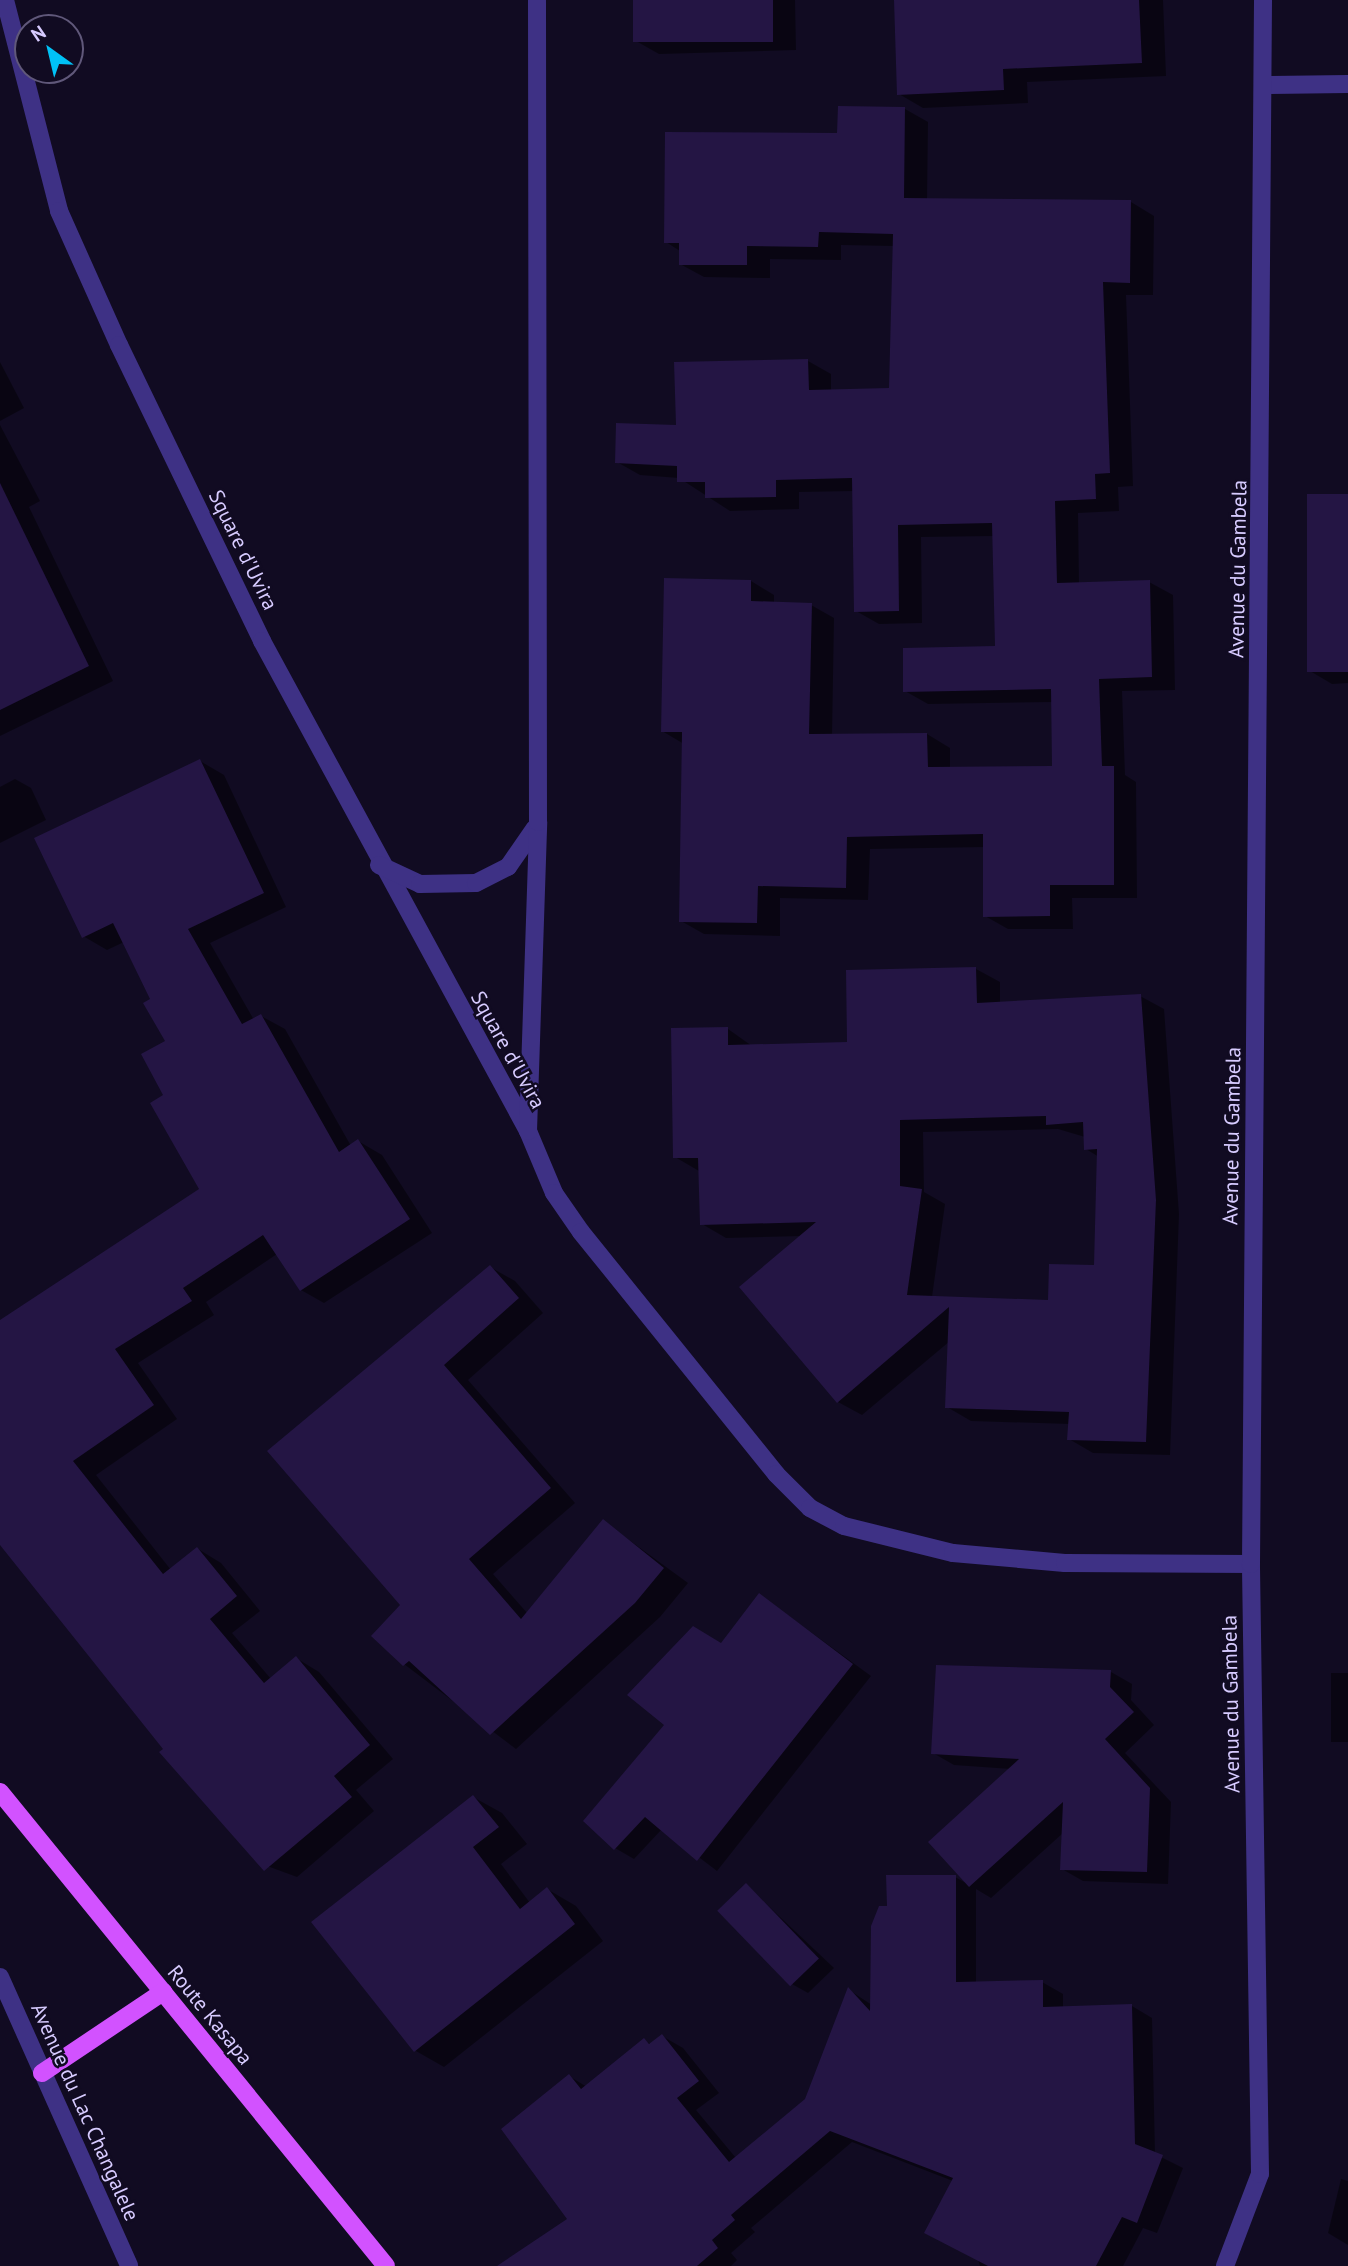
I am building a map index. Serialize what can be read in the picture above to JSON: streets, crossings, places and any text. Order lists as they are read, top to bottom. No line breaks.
{"streets":{"main road":["Route Kasapa"],"street":["Square d'Uvira","Avenue du Gambela","Avenue du Lac Changalele"]},"north":"top left"}
